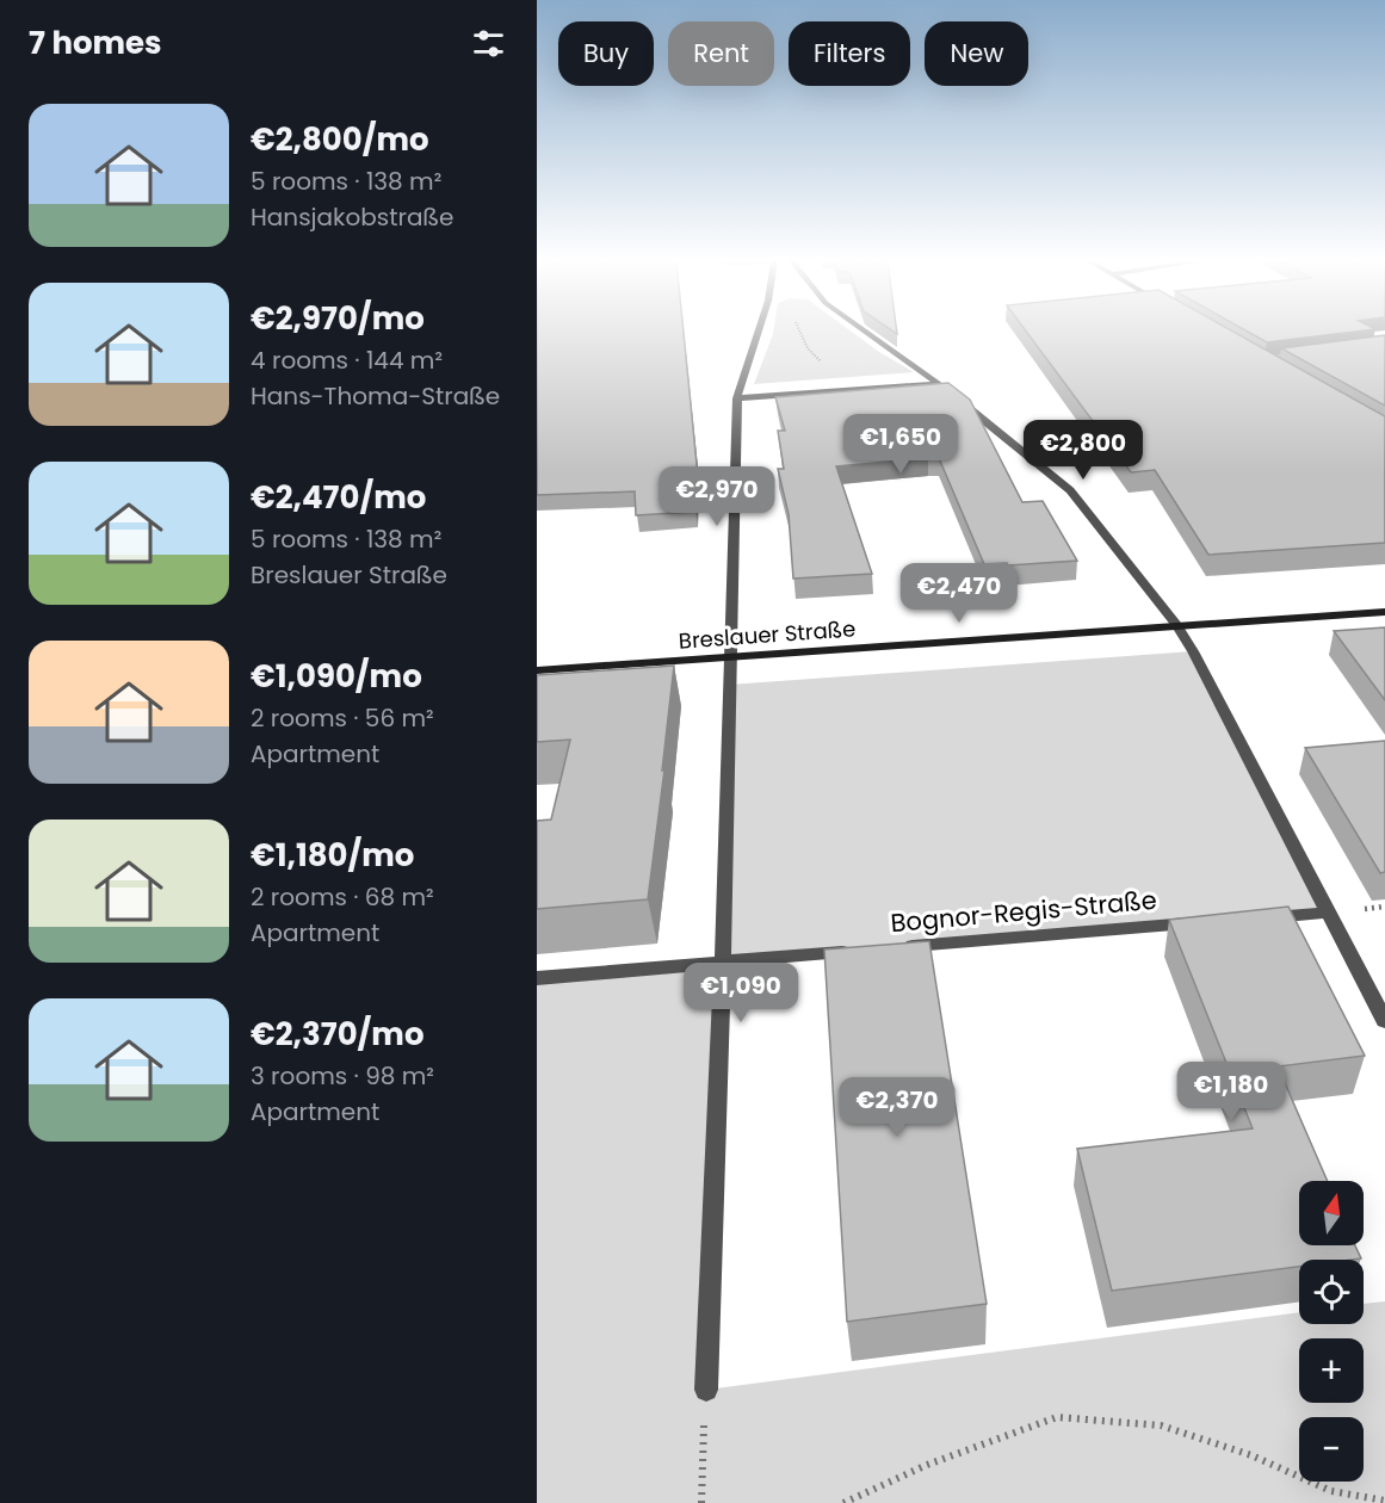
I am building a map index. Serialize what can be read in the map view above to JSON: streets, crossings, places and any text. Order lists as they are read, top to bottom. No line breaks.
{"streets":{"street":["Breslauer Straße","Bognor-Regis-Straße"]},"north":"top","page":{"heading":"7 homes","chip":["Buy","Rent","Filters","New"],"list":[{"name":"€2,800/mo","note":"5 rooms · 138 m² · Hansjakobstraße"},{"name":"€2,970/mo","note":"4 rooms · 144 m² · Hans-Thoma-Straße"},{"name":"€2,470/mo","note":"5 rooms · 138 m² · Breslauer Straße"},{"name":"€1,090/mo","note":"2 rooms · 56 m² · Apartment"},{"name":"€1,180/mo","note":"2 rooms · 68 m² · Apartment"},{"name":"€2,370/mo","note":"3 rooms · 98 m² · Apartment"}],"price":["€1,650","€2,800","€2,970","€2,470","€1,090","€1,180","€2,370"],"map_buttons":["+","−"]}}
